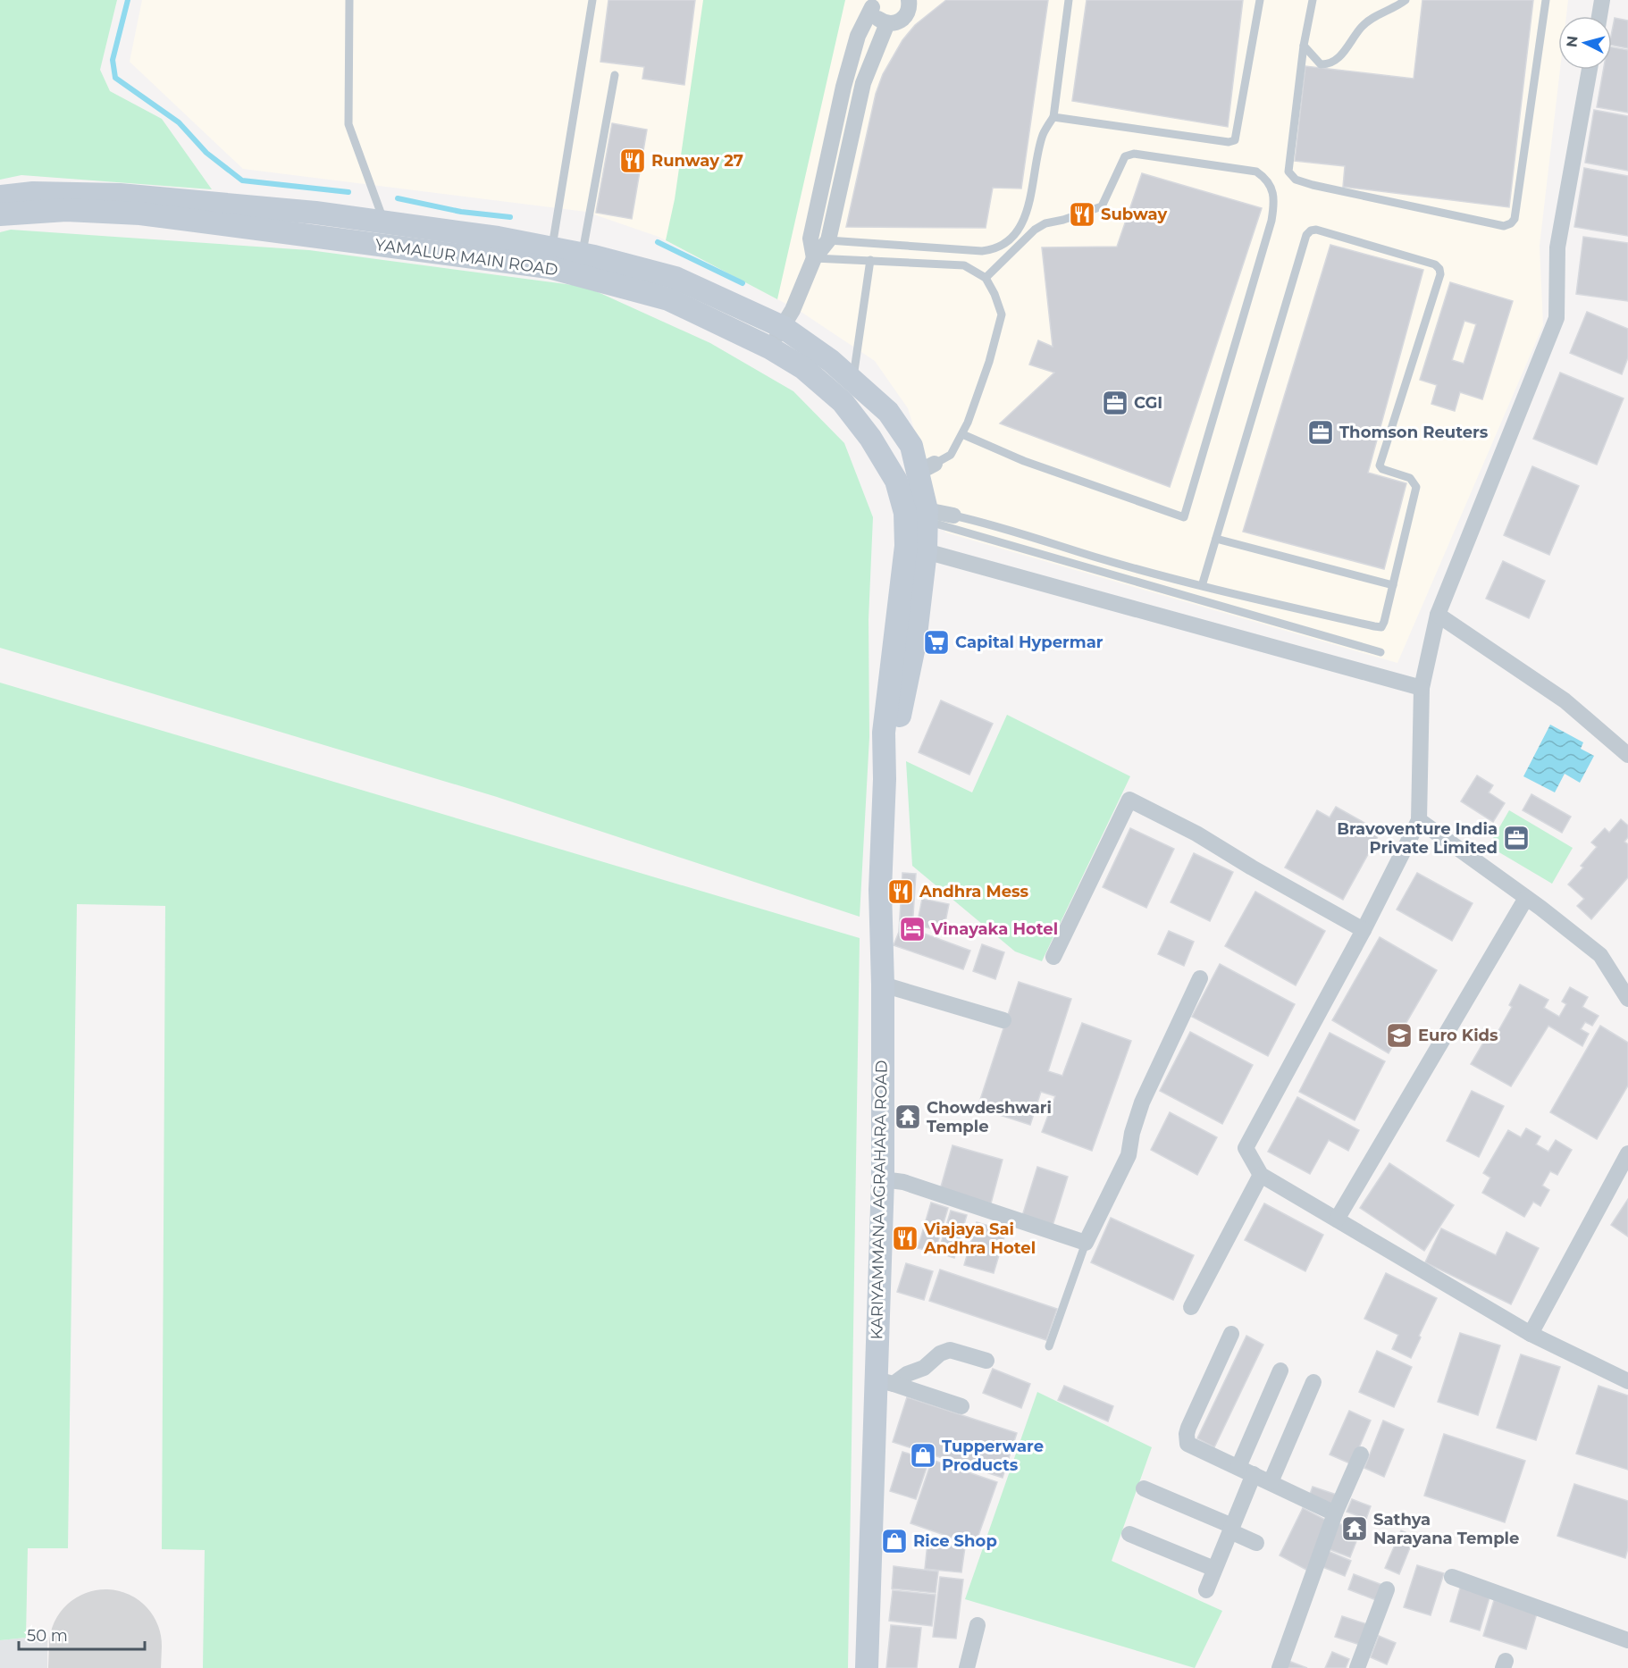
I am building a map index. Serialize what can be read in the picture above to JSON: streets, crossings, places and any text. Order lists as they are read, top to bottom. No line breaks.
{"streets":{"street":["YAMALUR MAIN ROAD","KARIYAMMANA AGRAHARA ROAD"]},"crossings":[["YAMALUR MAIN ROAD","KARIYAMMANA AGRAHARA ROAD"]],"places":{"restaurant":["Runway 27","Subway","Andhra Mess","Viajaya Sai Andhra Hotel"],"office":["CGI","Thomson Reuters","Bravoventure India Private Limited"],"supermarket":["Capital Hypermar"],"hotel":["Vinayaka Hotel"],"school or university":["Euro Kids"],"temple":["Chowdeshwari Temple","Sathya Narayana Temple"],"shop":["Tupperware Products","Rice Shop"]},"scale_bar":"50 m","north":"left"}
